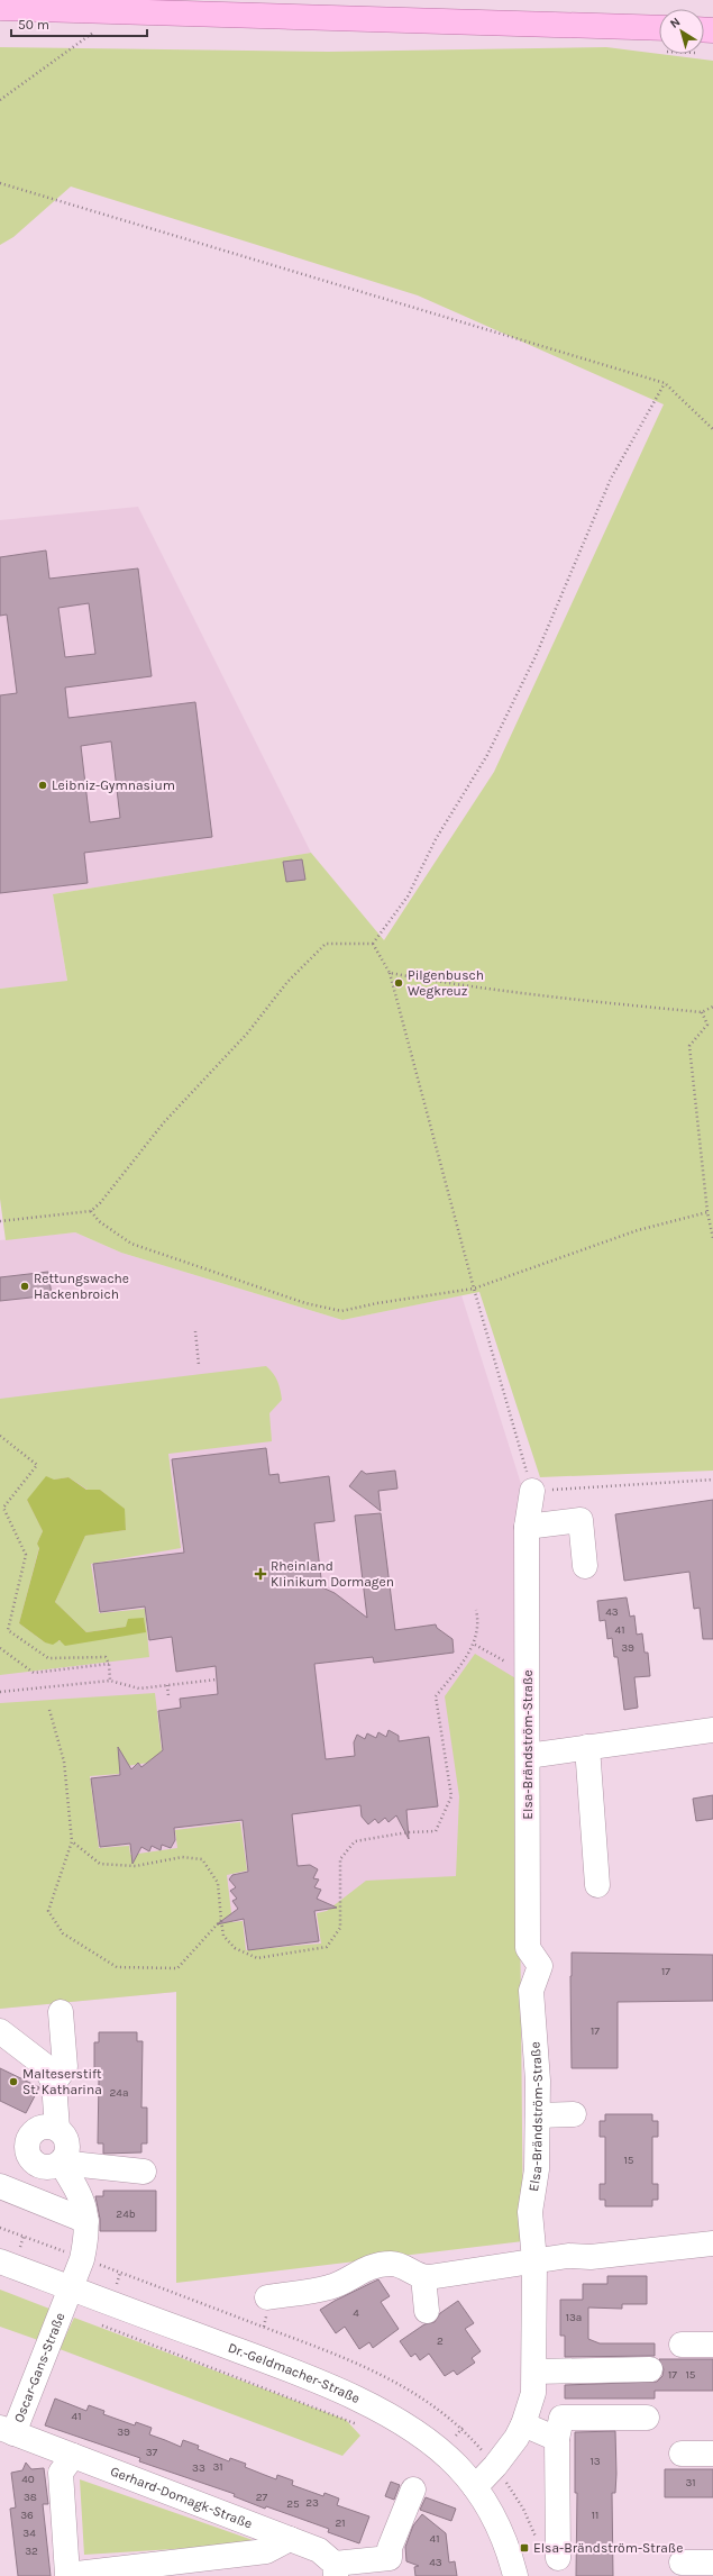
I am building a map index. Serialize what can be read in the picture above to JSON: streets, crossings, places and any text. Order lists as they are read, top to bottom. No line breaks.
{"streets":{"street":["Elsa-Brändström-Straße","Oscar-Gans-Straße","Dr.-Geldmacher-Straße","Gerhard-Domagk-Straße"]},"crossings":[["Elsa-Brändström-Straße","Dr.-Geldmacher-Straße"],["Oscar-Gans-Straße","Dr.-Geldmacher-Straße"],["Oscar-Gans-Straße","Gerhard-Domagk-Straße"]],"places":{"other":["Leibniz-Gymnasium","Pilgenbusch Wegkreuz","Rettungswache Hackenbroich","Malteserstift St. Katharina"],"health":["Rheinland Klinikum Dormagen"],"transit":["Elsa-Brändström-Straße"]},"house_numbers":["43","41","39","17","17","24a","15","24b","4","13a","2","17","15","41","39","37","13","31","33","40","31","38","27","23","25","36","11","21","34","41","32","43"],"scale_bar":"50 m","north":"top left"}
